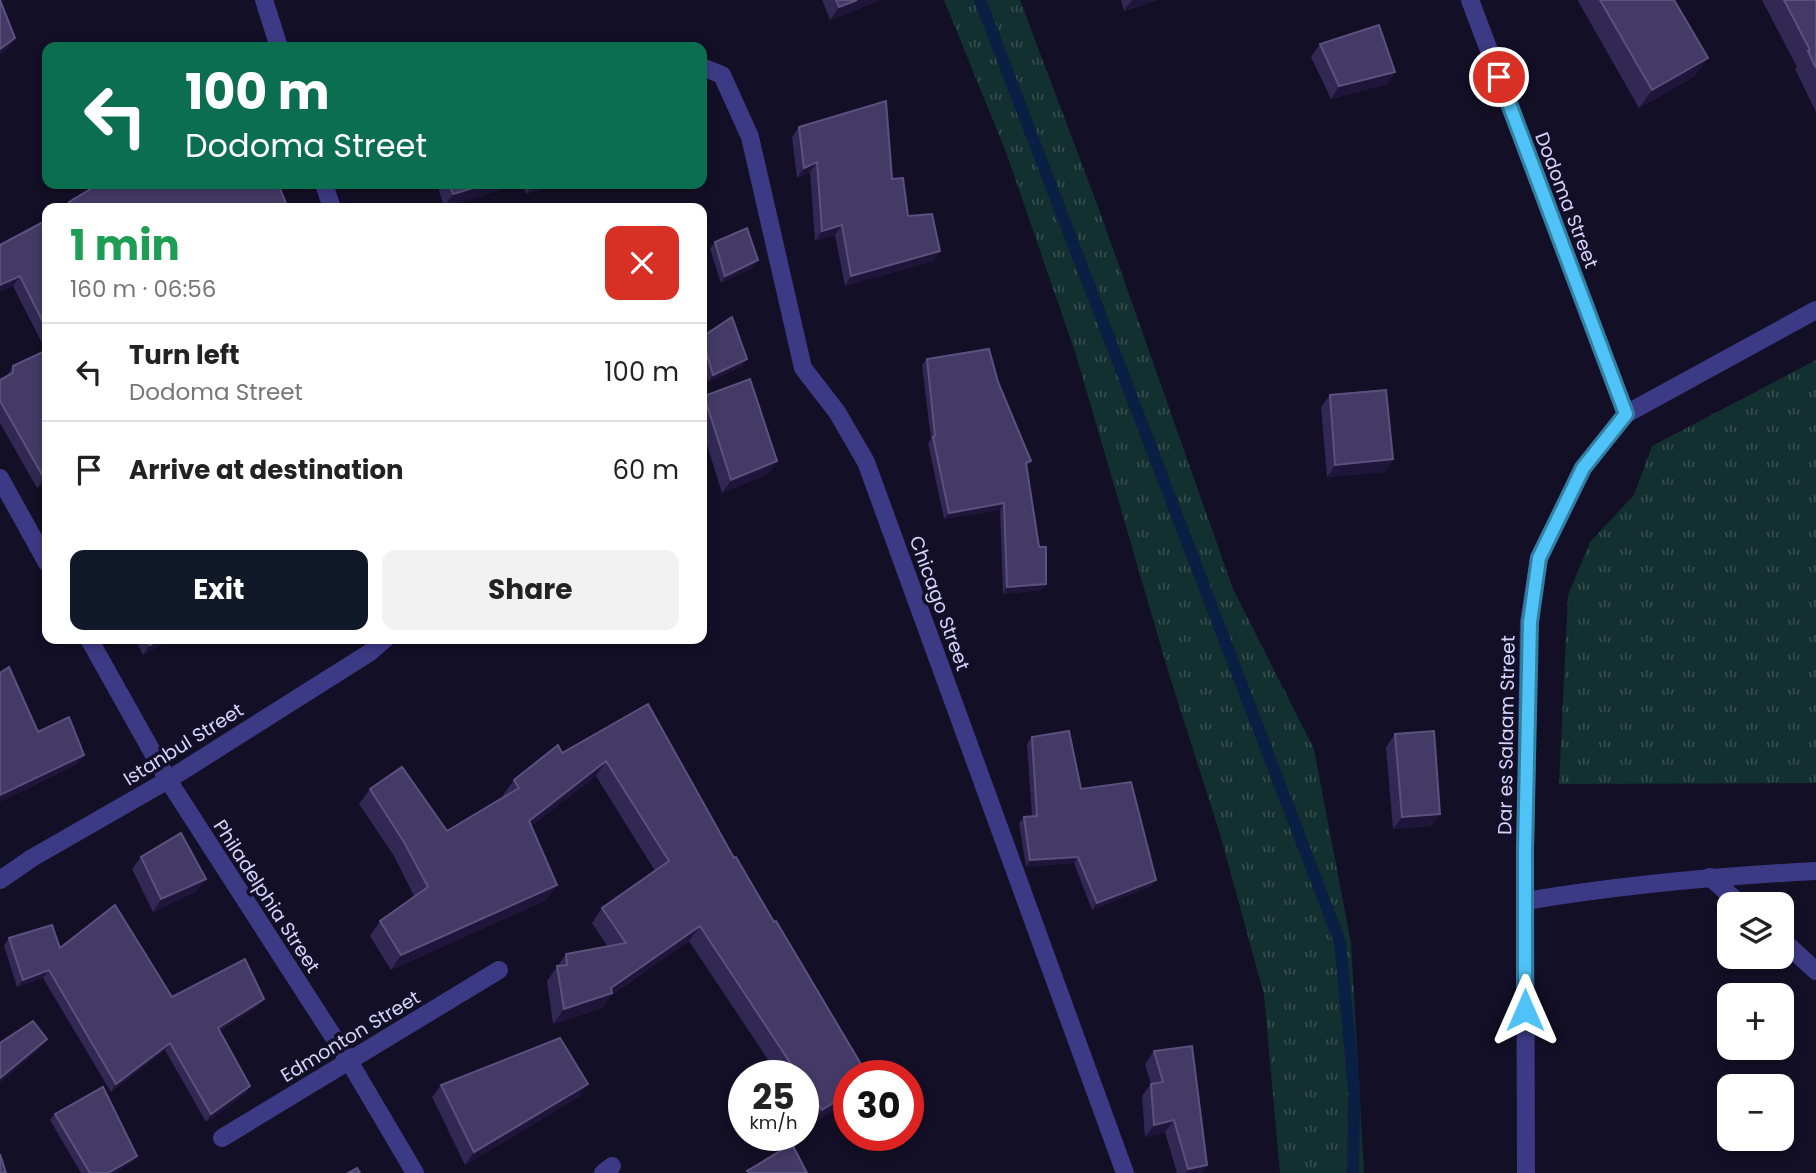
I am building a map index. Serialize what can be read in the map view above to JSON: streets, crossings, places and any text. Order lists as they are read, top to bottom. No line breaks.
{"streets":{"street":["Dodoma Street","Chicago Street","Dar es Salaam Street","Istanbul Street","Philadelphia Street","Edmonton Street"]},"crossings":[["Dodoma Street","Dar es Salaam Street"],["Istanbul Street","Philadelphia Street"],["Philadelphia Street","Edmonton Street"]],"page":{"turn":["100 m","Dodoma Street"],"heading":["1 min","160 m · 06:56"],"list":[{"name":"Turn left","note":"Dodoma Street","value":"100 m"},{"name":"Arrive at destination","value":"60 m"}],"buttons":["Exit","Share"],"map_buttons":["+","−"],"speed":"25 km/h","limit":"30"}}
